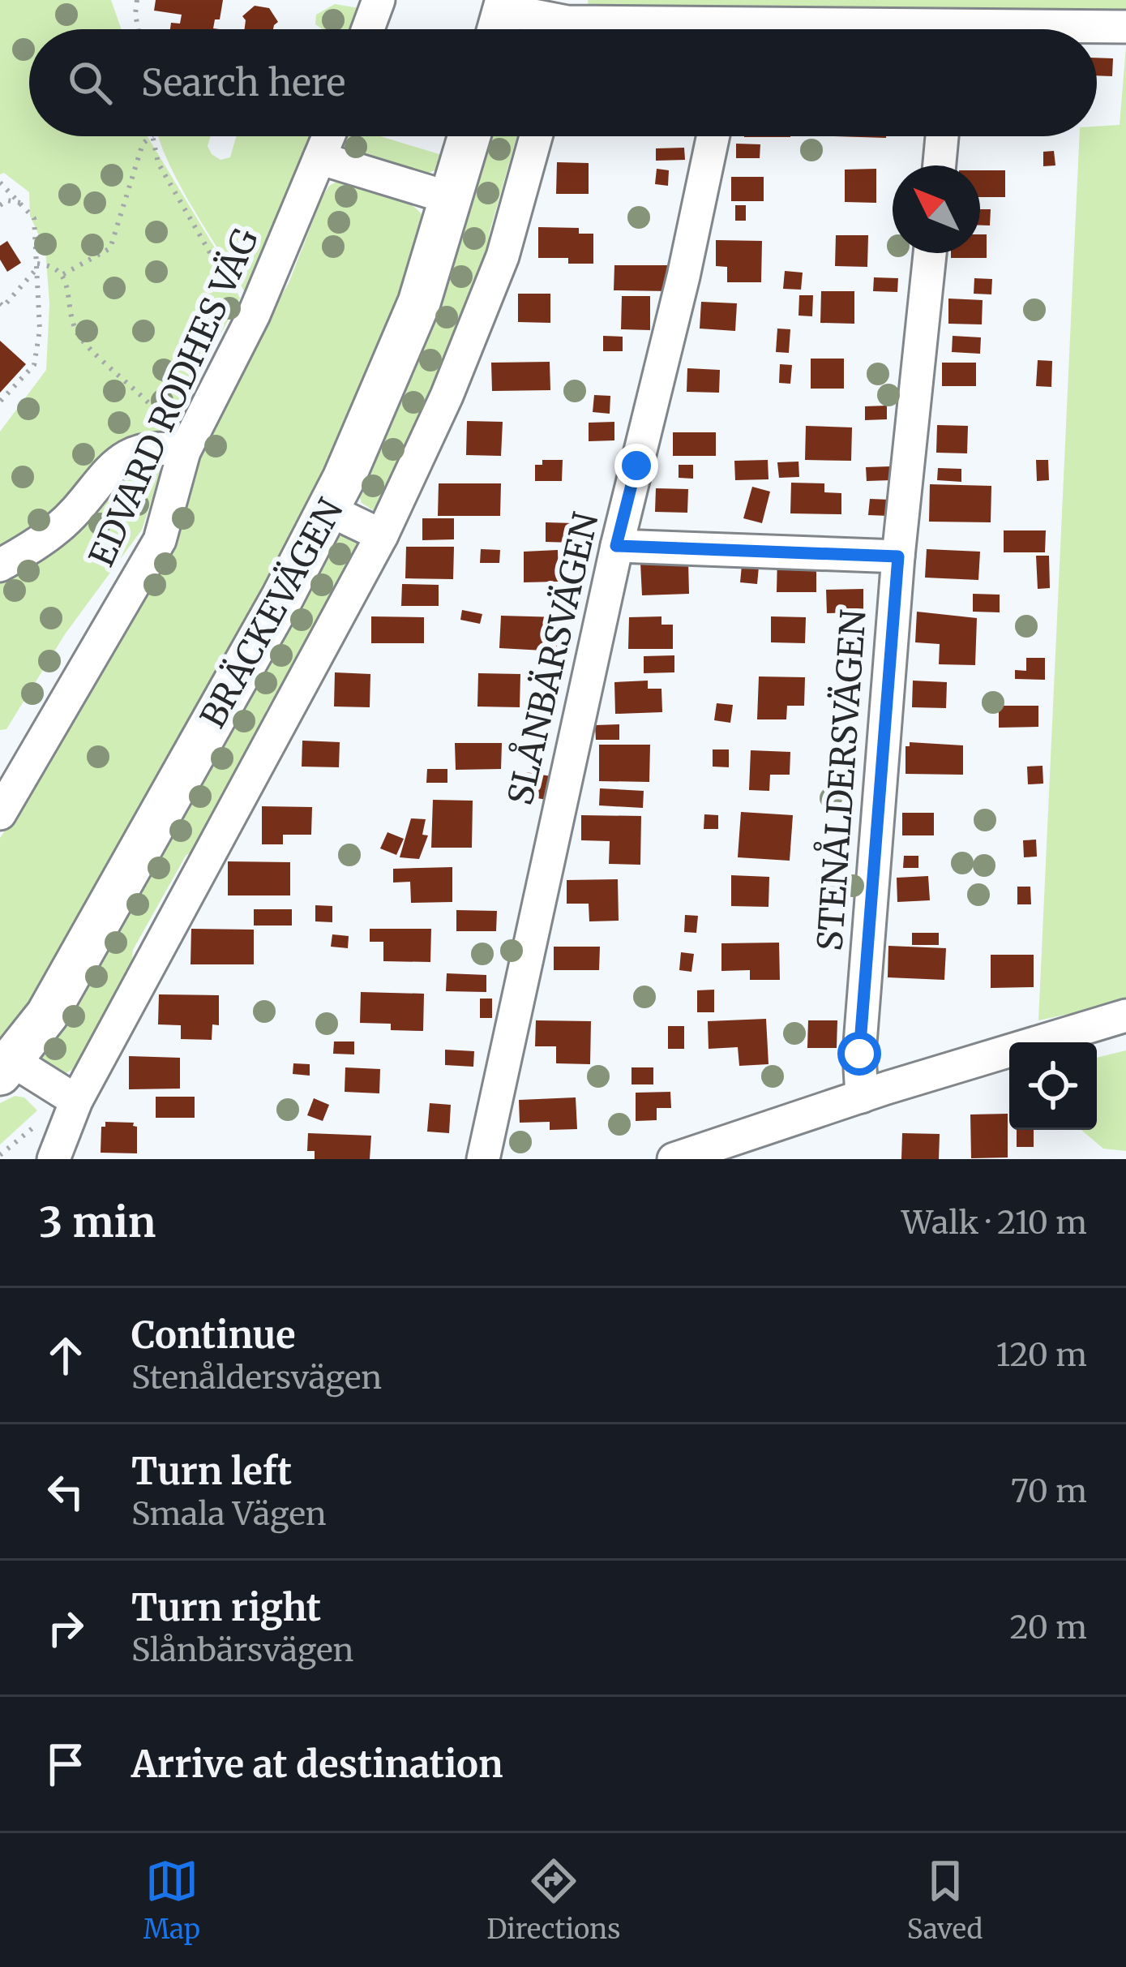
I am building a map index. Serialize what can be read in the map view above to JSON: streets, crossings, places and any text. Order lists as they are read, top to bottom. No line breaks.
{"streets":{"street":["EDVARD RODHES VÄG","BRÄCKEVÄGEN","SLÅNBÄRSVÄGEN","STENÅLDERSVÄGEN"]},"north":"top left","page":{"search":"Search here","heading":["3 min","Walk · 210 m"],"list":[["Continue","Stenåldersvägen","120 m"],["Turn left","Smala Vägen","70 m"],["Turn right","Slånbärsvägen","20 m"],"Arrive at destination"],"nav":["Map","Directions","Saved"]}}
